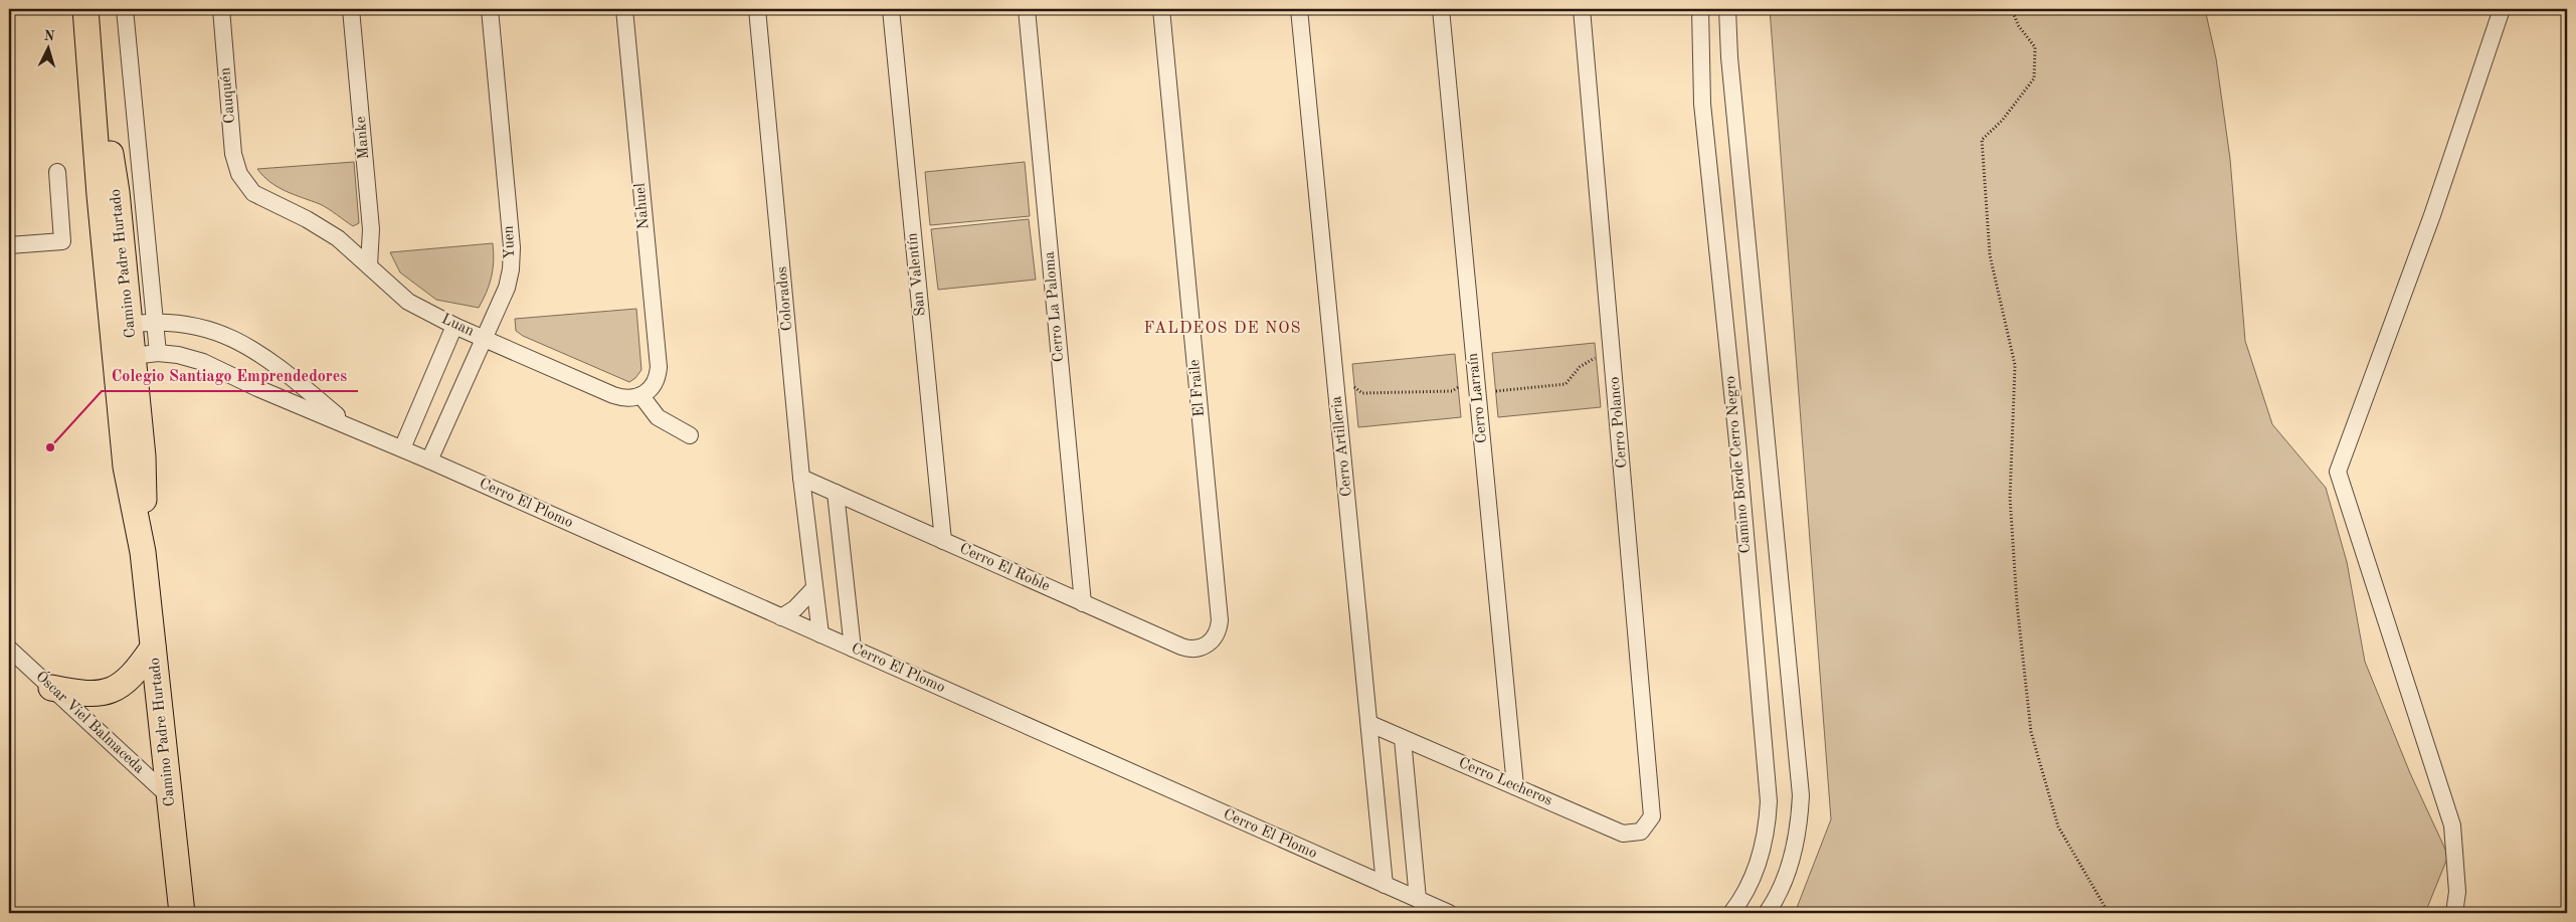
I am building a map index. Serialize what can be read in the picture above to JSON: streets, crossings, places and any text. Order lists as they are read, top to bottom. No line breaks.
{"streets":{"main road":["Camino Padre Hurtado"],"street":["Cauquén","Manke","Nahuel","Yuen","San Valentín","Colorados","Cerro La Paloma","Luan","El Fraile","Cerro Larraín","Cerro Polanco","Cerro Artilleria","Camino Borde Cerro Negro","Cerro El Plomo","Cerro El Roble","Óscar Viel Balmaceda","Cerro Lecheros"]},"crossings":[["Cauquén","Luan"],["Manke","Luan"],["Nahuel","Luan"],["Yuen","Luan"],["Yuen","Cerro El Plomo"],["Camino Padre Hurtado","Cerro El Plomo"],["Camino Padre Hurtado","Óscar Viel Balmaceda"],["San Valentín","Cerro El Roble"],["Colorados","Cerro El Plomo"],["Colorados","Cerro El Roble"],["Cerro La Paloma","Cerro El Roble"],["El Fraile","Cerro El Roble"],["Cerro Larraín","Cerro Lecheros"],["Cerro Polanco","Cerro Lecheros"],["Cerro Artilleria","Cerro El Plomo"],["Cerro Artilleria","Cerro Lecheros"]],"districts":["FALDEOS DE NOS"],"places":["Colegio Santiago Emprendedores"],"north":"top"}
